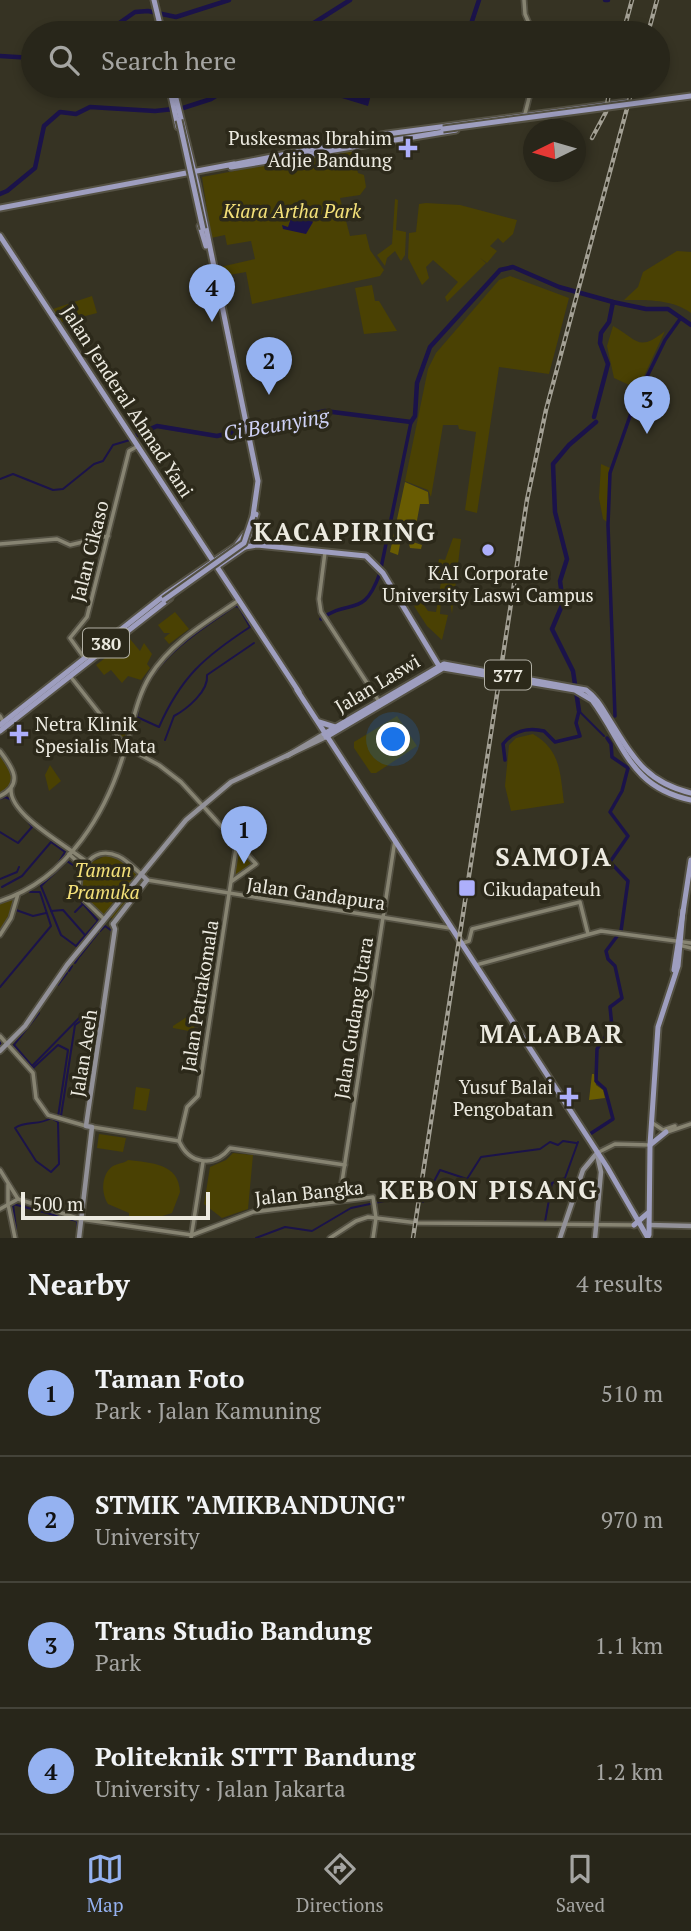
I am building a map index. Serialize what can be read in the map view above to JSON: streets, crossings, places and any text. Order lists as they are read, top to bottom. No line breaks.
{"streets":{"main road":["Jalan Jenderal Ahmad Yani","380","377","Jalan Laswi","Jalan Aceh"],"street":["Jalan Cikaso","Jalan Gandapura","Jalan Patrakomala","Jalan Gudang Utara","Jalan Bangka"]},"crossings":[["Jalan Jenderal Ahmad Yani","Jalan Cikaso"],["Jalan Jenderal Ahmad Yani","380"],["Jalan Jenderal Ahmad Yani","Jalan Laswi"],["Jalan Jenderal Ahmad Yani","Jalan Gandapura"],["Jalan Jenderal Ahmad Yani","Jalan Gudang Utara"],["Jalan Cikaso","380"],["377","Jalan Laswi"],["Jalan Gandapura","Jalan Patrakomala"],["Jalan Gandapura","Jalan Gudang Utara"],["Jalan Gudang Utara","Jalan Bangka"]],"districts":["KACAPIRING","SAMOJA","MALABAR","KEBON PISANG"],"water":["Ci Beunying"],"parks":["Kiara Artha Park","Taman Pramuka"],"places":{"health":["Puskesmas Ibrahim Adjie Bandung","Netra Klinik Spesialis Mata","Yusuf Balai Pengobatan"],"other":["KAI Corporate University Laswi Campus"],"transit":["Cikudapateuh"]},"scale_bar":"500 m","north":"left","page":{"search":"Search here","pins":["4","2","3","1"],"scale":"500 m","heading":["Nearby","4 results"],"list":[{"mark":"1","name":"Taman Foto","note":"Park · Jalan Kamuning","value":"510 m"},{"mark":"2","name":"STMIK \"AMIKBANDUNG\"","note":"University","value":"970 m"},{"mark":"3","name":"Trans Studio Bandung","note":"Park","value":"1.1 km"},{"mark":"4","name":"Politeknik STTT Bandung","note":"University · Jalan Jakarta","value":"1.2 km"}],"nav":["Map","Directions","Saved"]}}
